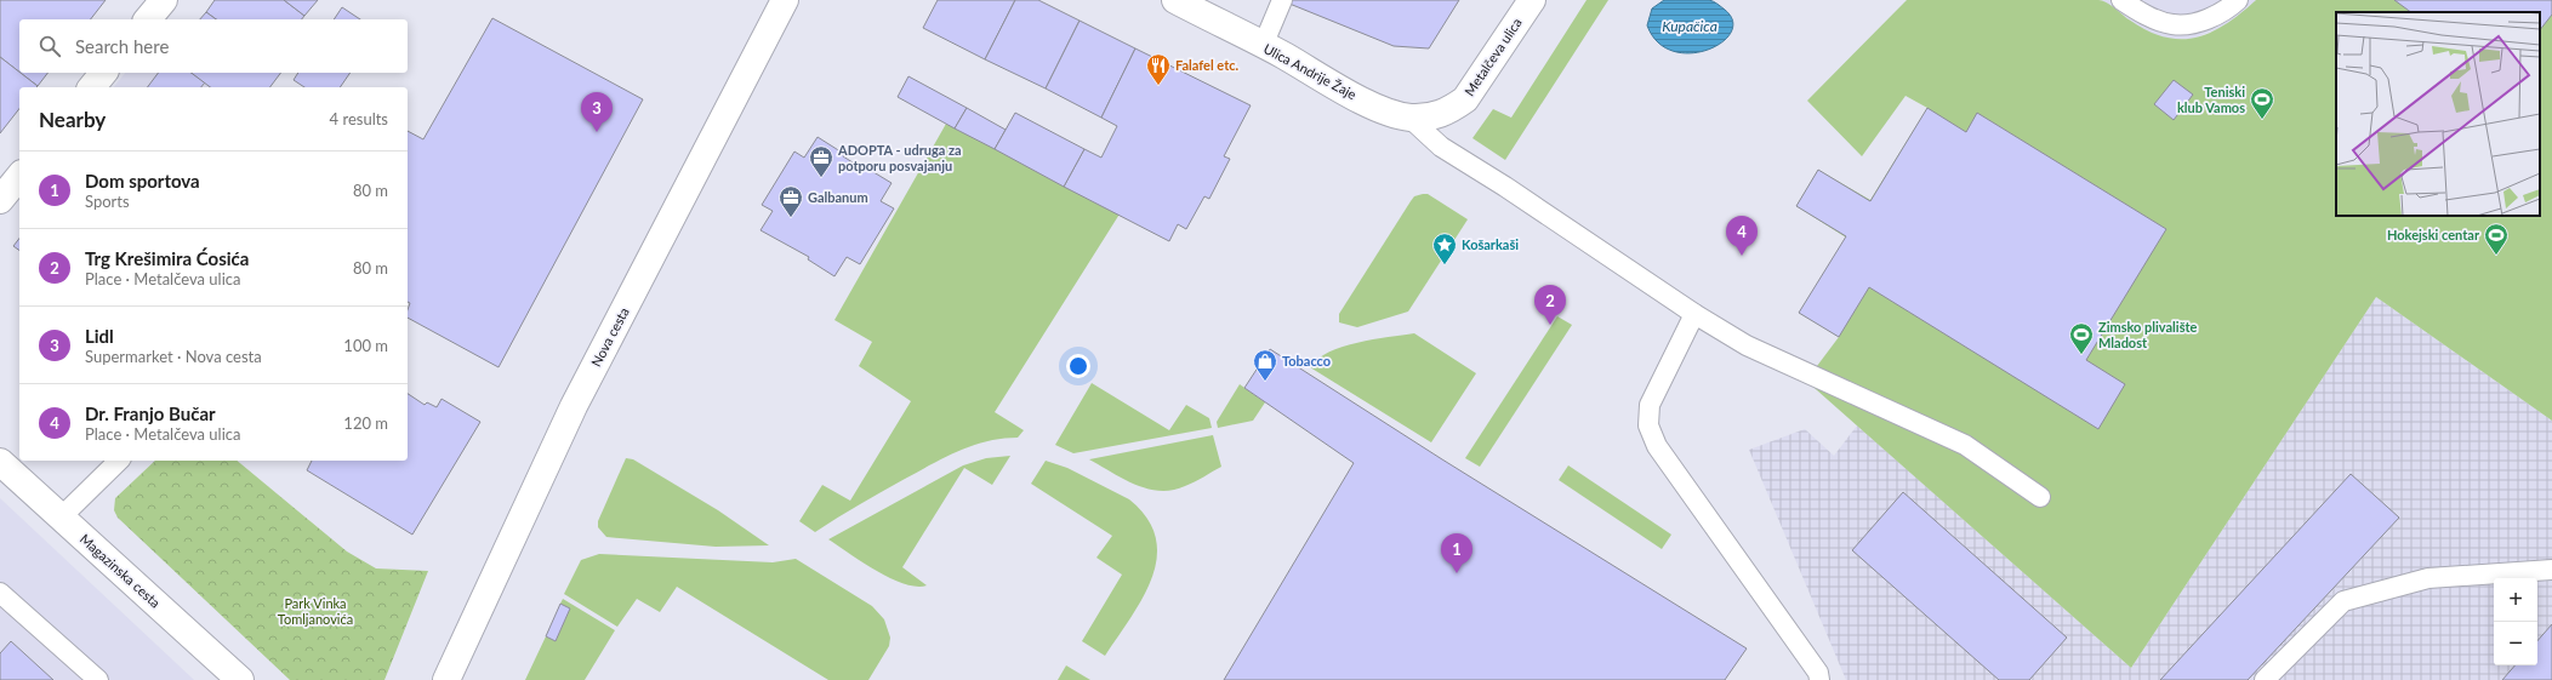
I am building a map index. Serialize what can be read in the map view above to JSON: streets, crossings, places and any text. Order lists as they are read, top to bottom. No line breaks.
{"streets":{"street":["Metalčeva ulica","Ulica Andrije Žaje","Nova cesta","Magazinska cesta"]},"crossings":[["Metalčeva ulica","Ulica Andrije Žaje"]],"water":["Kupačica"],"parks":["Park Vinka Tomljanovića"],"places":{"restaurant":["Falafel etc."],"sports":["Teniski klub Vamos","Hokejski centar","Zimsko plivalište Mladost"],"office":["ADOPTA - udruga za potporu posvajanju","Galbanum"],"place":["Košarkaši"],"shop":["Tobacco"]},"page":{"search":"Search here","heading":["Nearby","4 results"],"pins":["3","4","2","1"],"list":[{"mark":"1","name":"Dom sportova","note":"Sports","value":"80 m"},{"mark":"2","name":"Trg Krešimira Ćosića","note":"Place · Metalčeva ulica","value":"80 m"},{"mark":"3","name":"Lidl","note":"Supermarket · Nova cesta","value":"100 m"},{"mark":"4","name":"Dr. Franjo Bučar","note":"Place · Metalčeva ulica","value":"120 m"}],"map_buttons":["+","−"]}}
